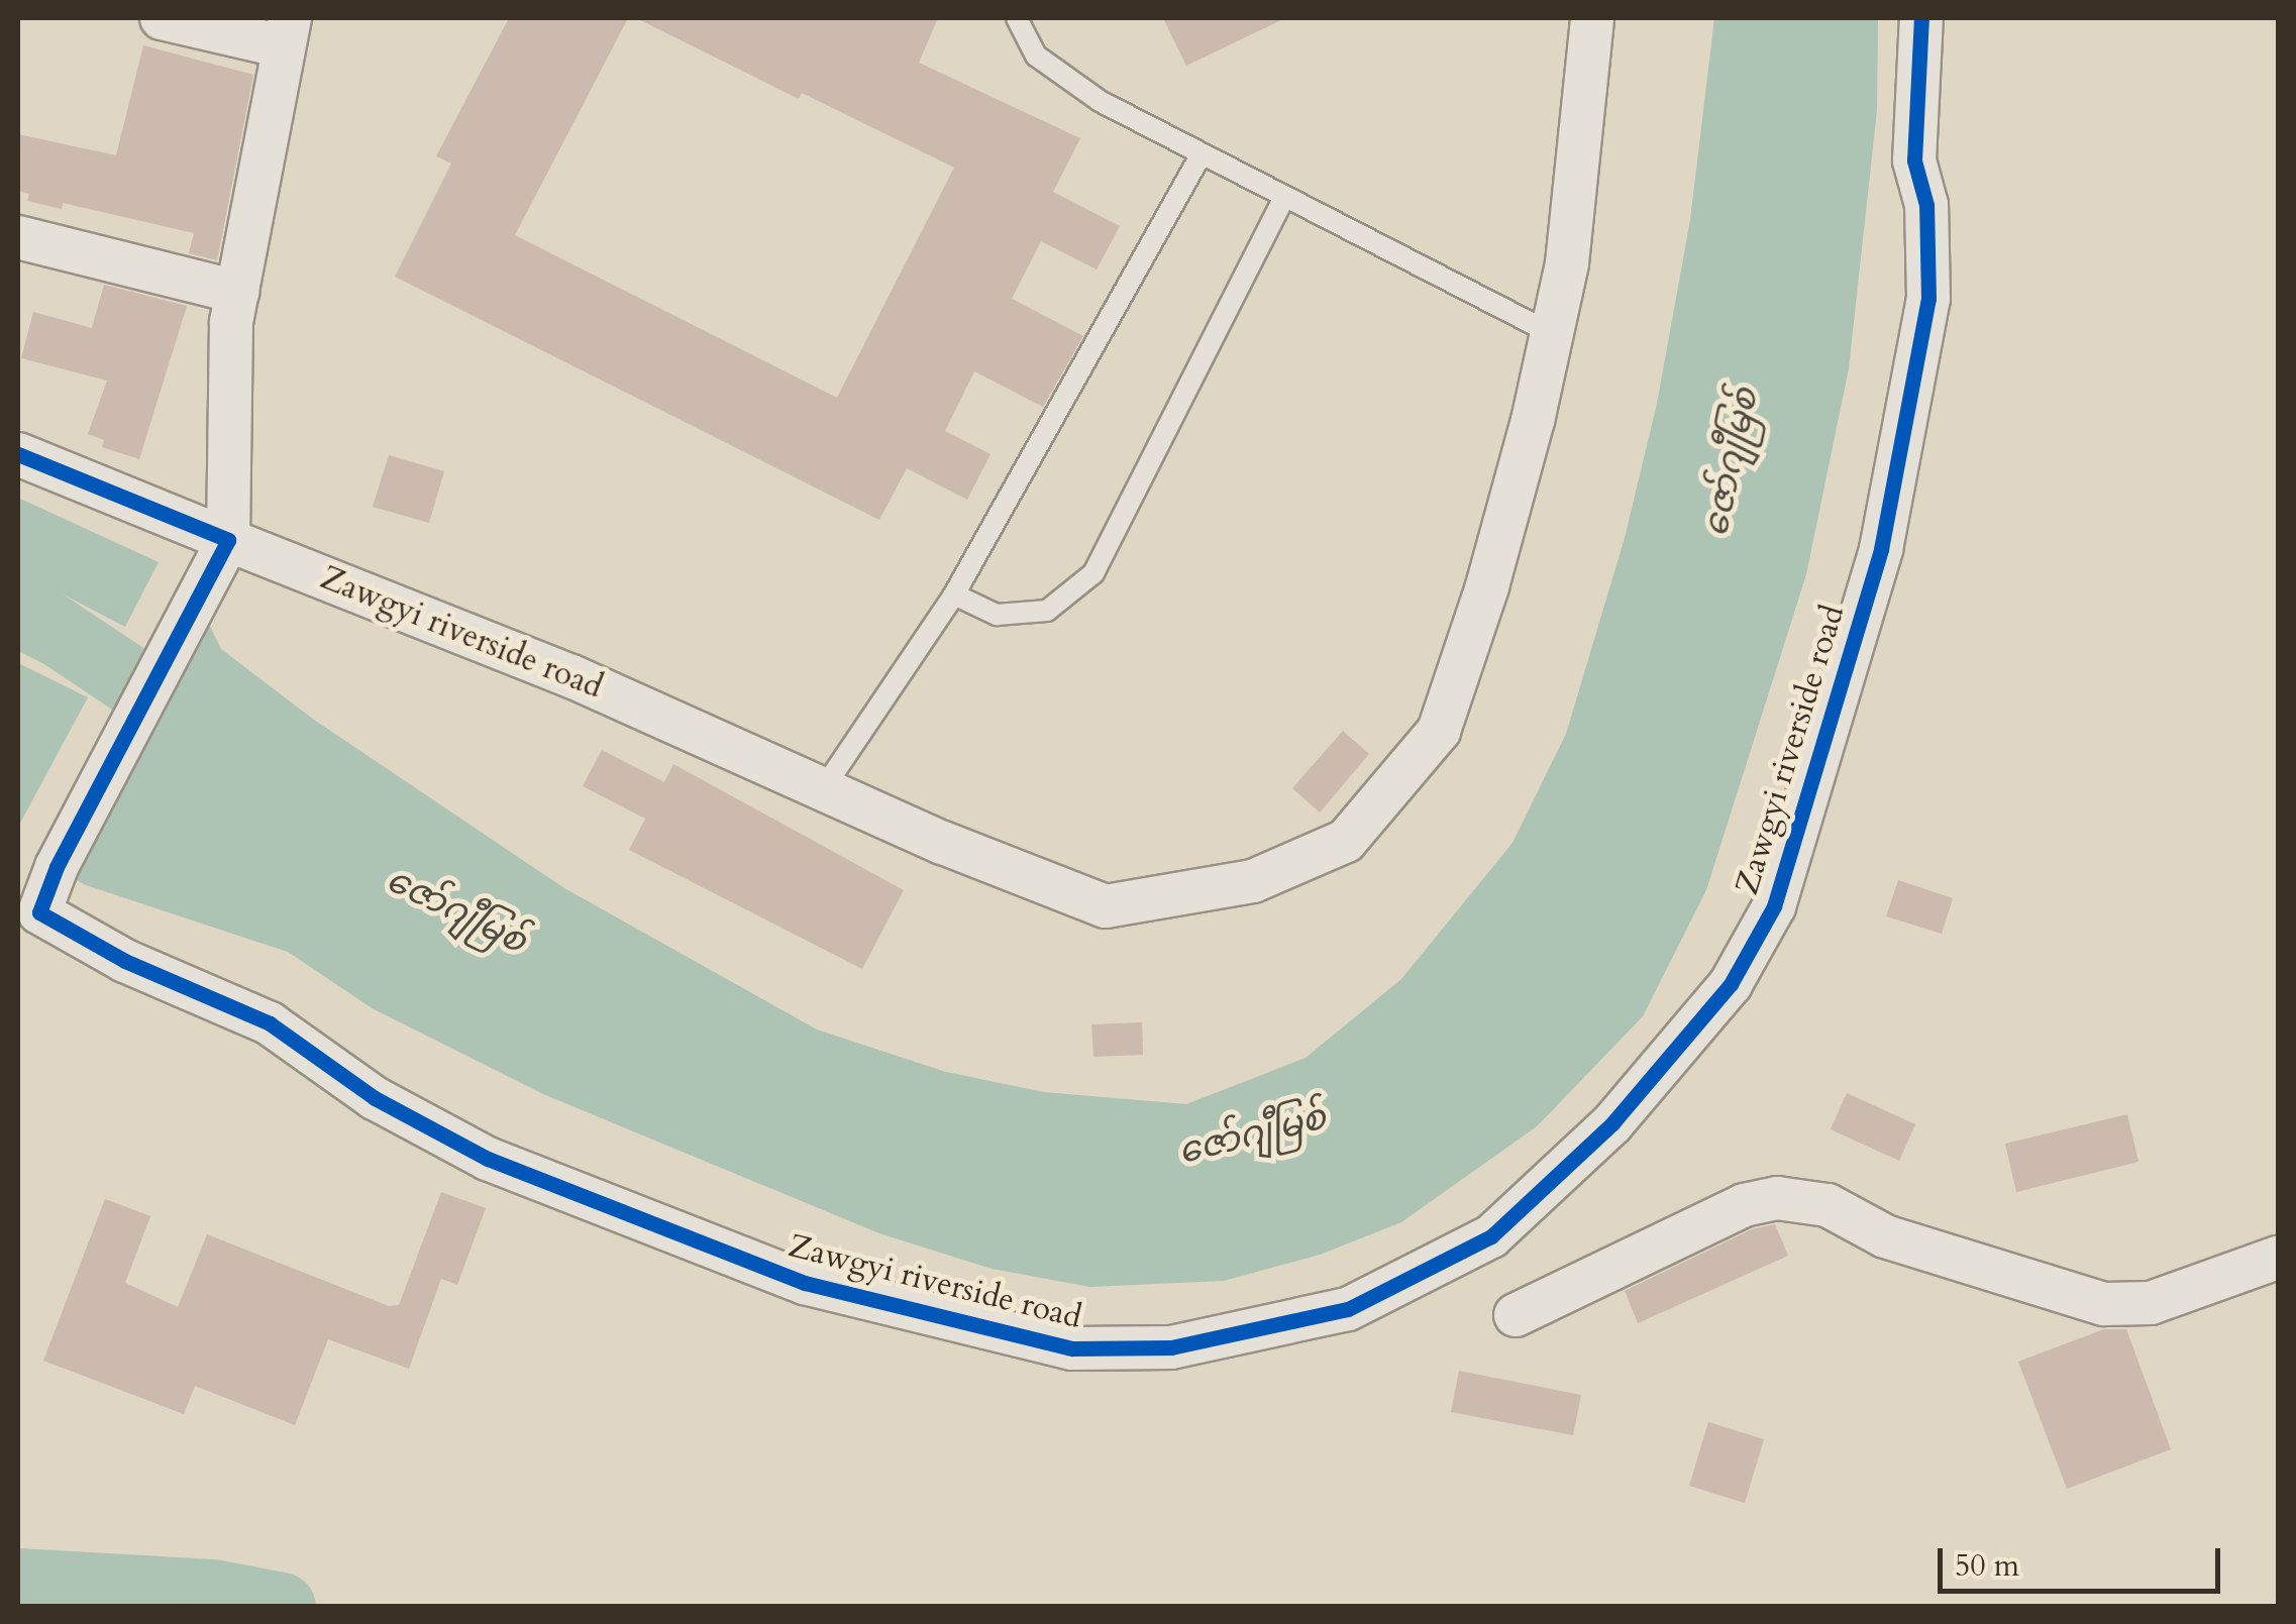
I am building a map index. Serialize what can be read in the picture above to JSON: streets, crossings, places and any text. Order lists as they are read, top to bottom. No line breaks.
{"streets":{"street":["Zawgyi riverside road"]},"water":["ဇော်ဂျီမြစ်"],"scale_bar":"50 m"}
